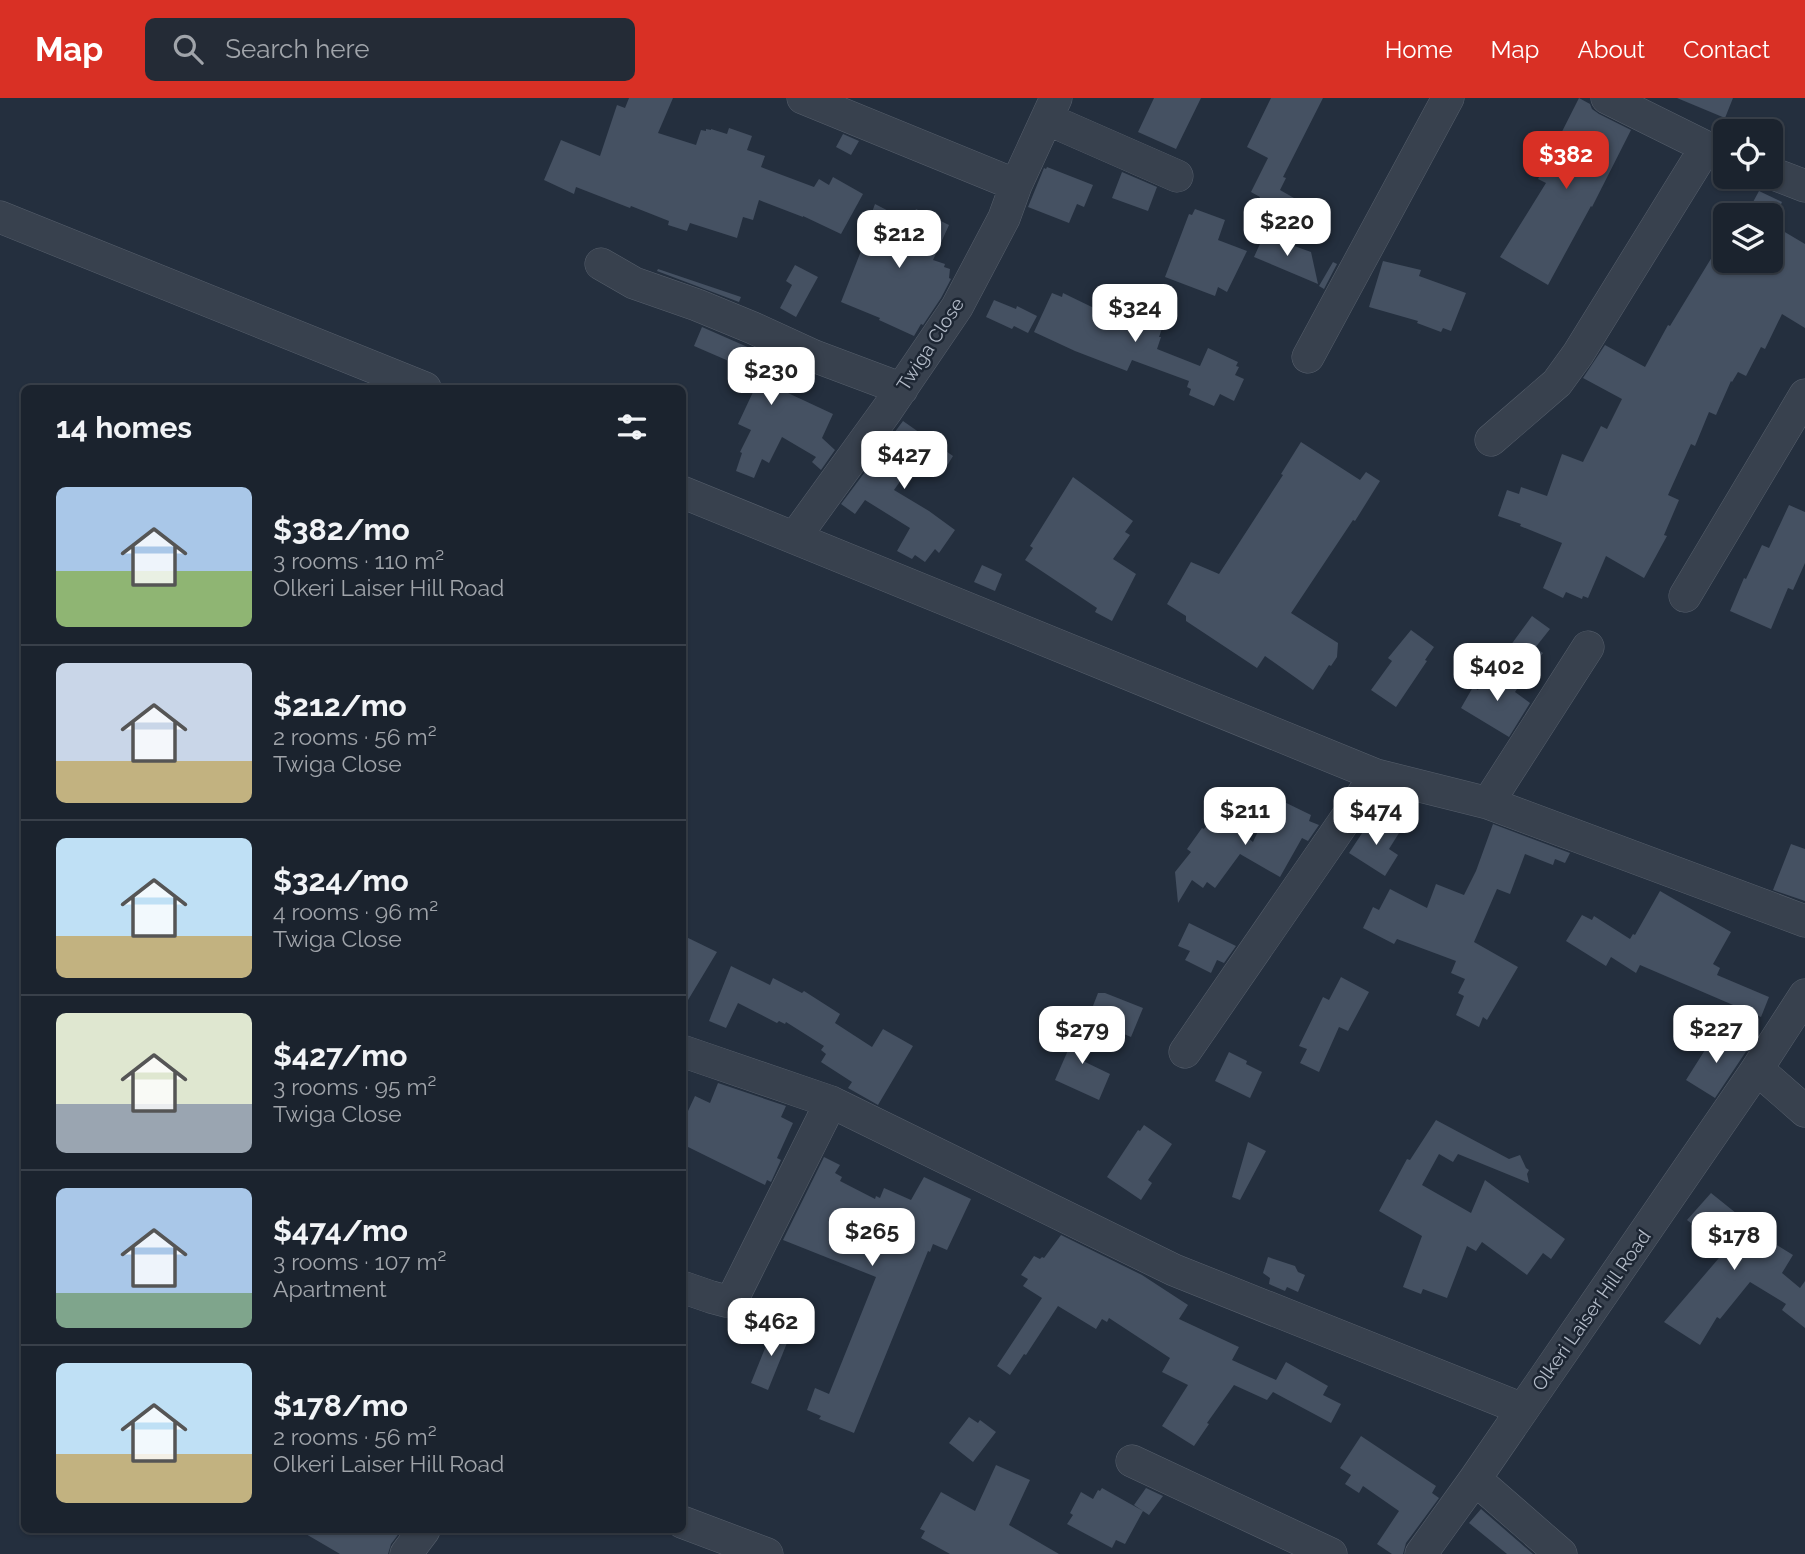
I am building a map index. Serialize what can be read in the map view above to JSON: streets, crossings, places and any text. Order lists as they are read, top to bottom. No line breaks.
{"streets":{"street":["Twiga Close","Olkeri Laiser Hill Road"]},"page":{"header":"Map","search":"Search here","nav":["Home","Map","About","Contact"],"price":["$382","$220","$212","$324","$230","$427","$402","$211","$474","$227","$279","$265","$178","$462"],"heading":"14 homes","list":[{"name":"$382/mo","note":"3 rooms · 110 m² · Olkeri Laiser Hill Road"},{"name":"$212/mo","note":"2 rooms · 56 m² · Twiga Close"},{"name":"$324/mo","note":"4 rooms · 96 m² · Twiga Close"},{"name":"$427/mo","note":"3 rooms · 95 m² · Twiga Close"},{"name":"$474/mo","note":"3 rooms · 107 m² · Apartment"},{"name":"$178/mo","note":"2 rooms · 56 m² · Olkeri Laiser Hill Road"}]}}
